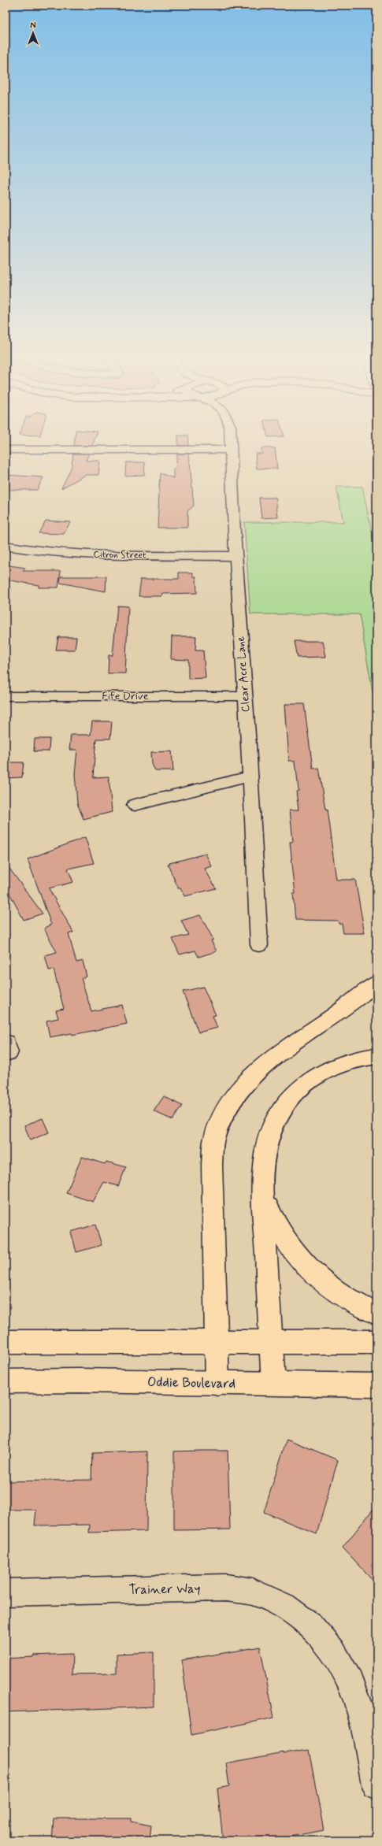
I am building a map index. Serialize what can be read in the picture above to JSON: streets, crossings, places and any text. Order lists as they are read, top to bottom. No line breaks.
{"streets":{"main road":["Oddie Boulevard"],"street":["Citron Street","Clear Acre Lane","Fife Drive","Trainer Way"]},"crossings":[["Citron Street","Clear Acre Lane"],["Clear Acre Lane","Fife Drive"]],"north":"top"}
